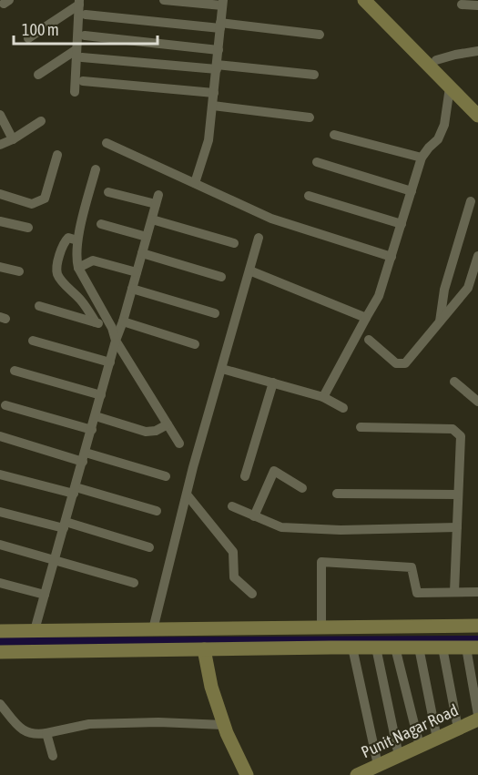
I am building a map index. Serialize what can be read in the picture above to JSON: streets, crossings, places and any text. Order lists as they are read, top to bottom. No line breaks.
{"streets":{"street":["Punit Nagar Road"]},"scale_bar":"100 m"}
